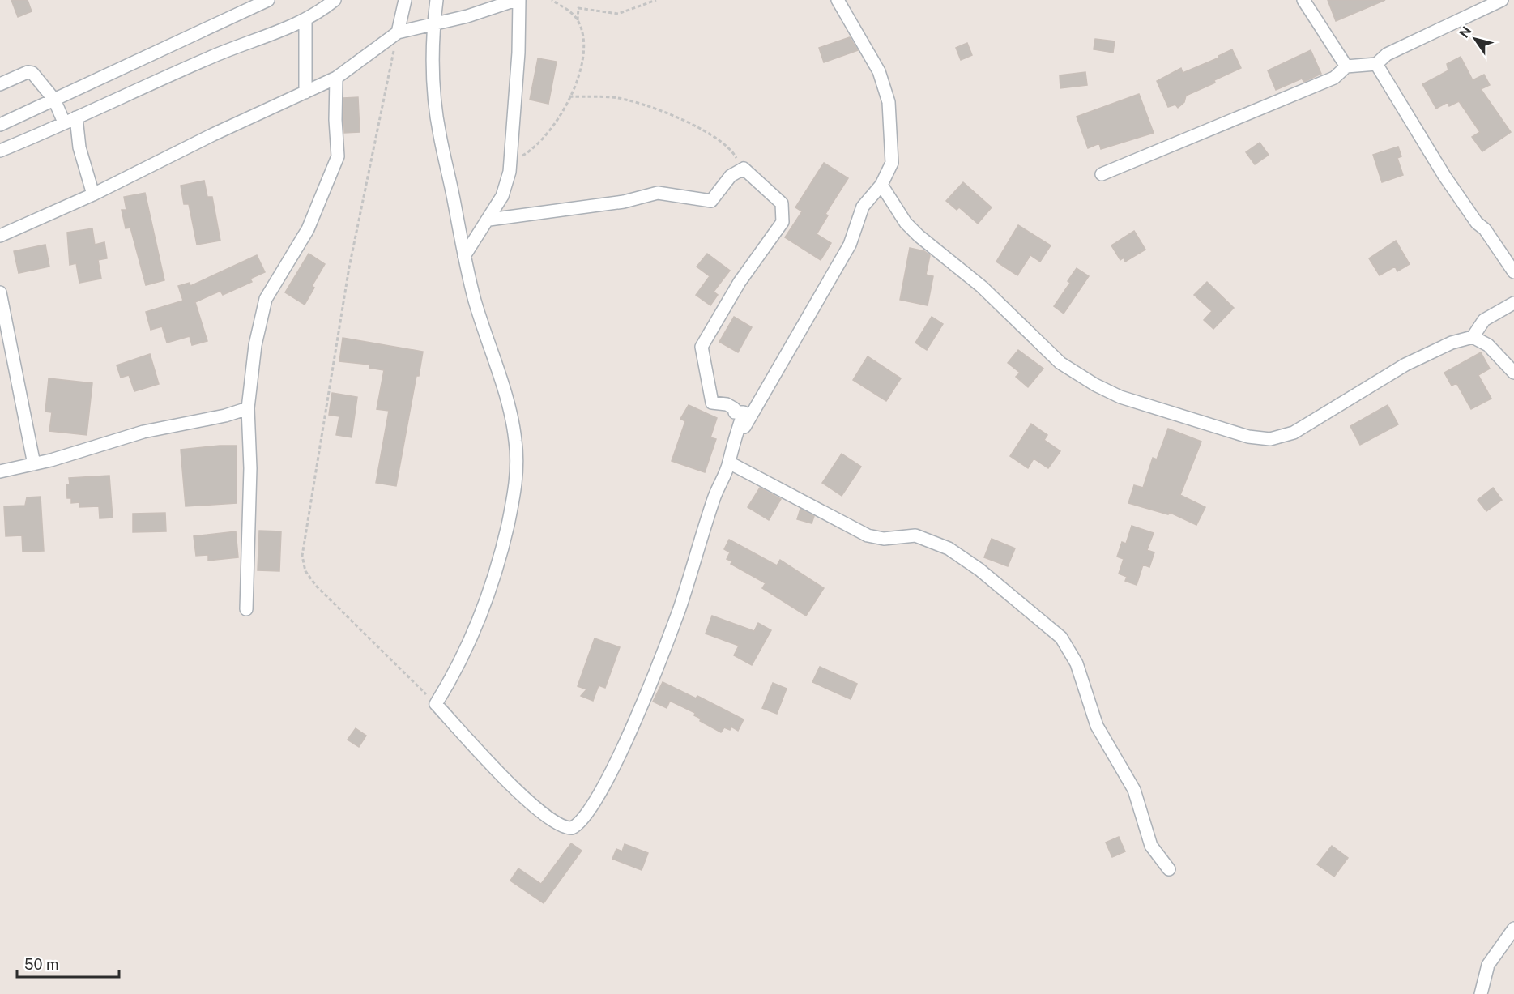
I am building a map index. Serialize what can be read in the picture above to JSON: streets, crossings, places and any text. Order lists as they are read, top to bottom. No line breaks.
{"scale_bar":"50 m","north":"top left"}
